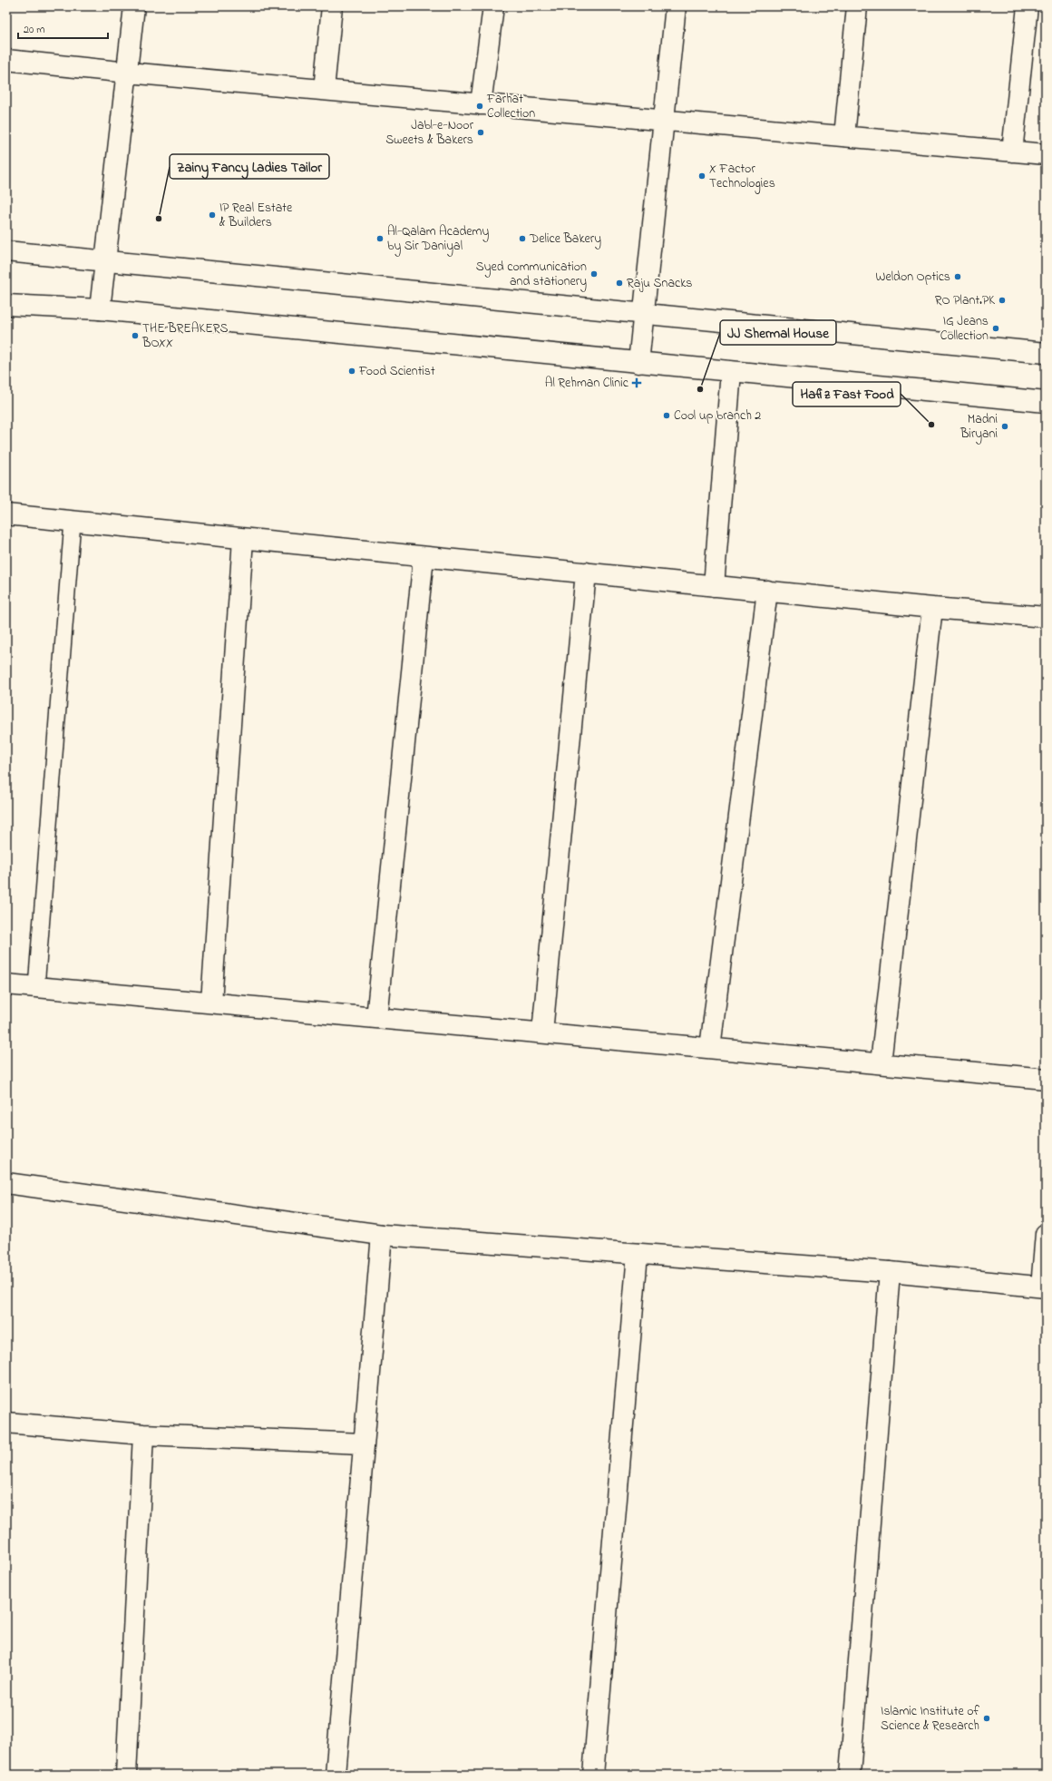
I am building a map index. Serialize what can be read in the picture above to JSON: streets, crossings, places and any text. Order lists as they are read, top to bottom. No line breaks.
{"places":{"other":["Farhat Collection","Jabl-e-Noor Sweets & Bakers","X Factor Technologies","IP Real Estate & Builders","Zainy Fancy Ladies Tailor","Al-Qalam Academy by Sir Daniyal","Delice Bakery","Syed communication and stationery","Weldon Optics","Raju Snacks","RO Plant.PK","IG Jeans Collection","THE BREAKERS BOXX","Food Scientist","JJ Shermal House","Cool up branch 2","Hafiz Fast Food","Madni Biryani","Islamic Institute of Science & Research"],"health":["Al Rehman Clinic"]},"scale_bar":"20 m"}
